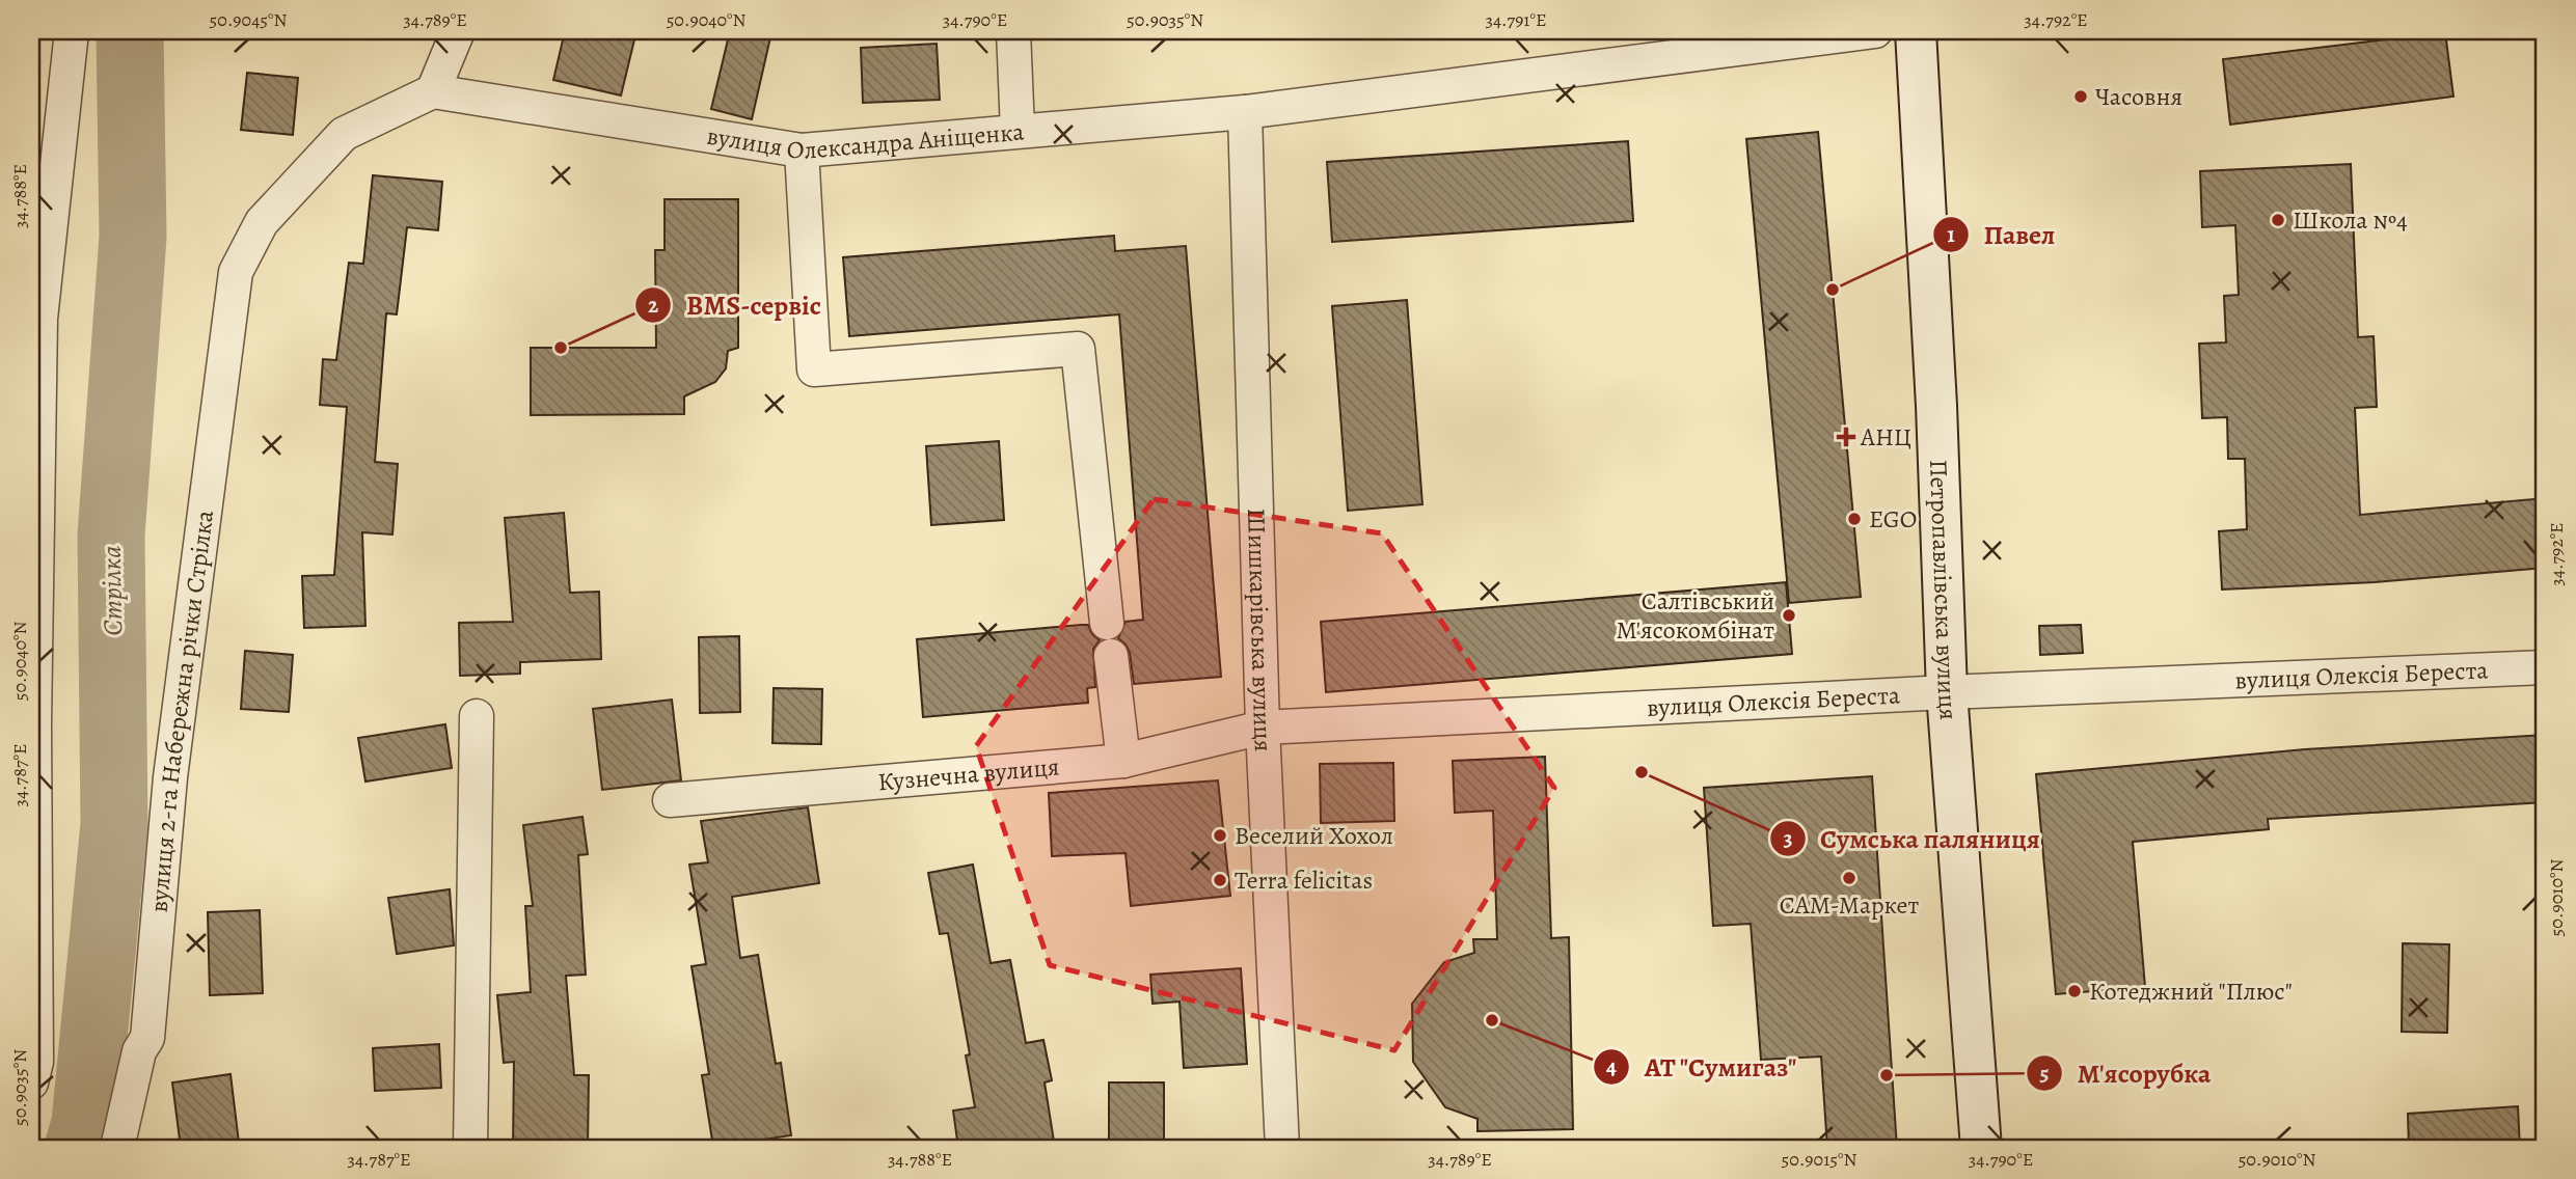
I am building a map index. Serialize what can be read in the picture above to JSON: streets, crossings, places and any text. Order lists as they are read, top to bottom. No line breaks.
{"streets":{"main road":["Петропавлівська вулиця"],"street":["вулиця Олександра Аніщенка","Шишкарівська вулиця","вулиця Олексія Береста","вулиця 2-га Набережна річки Стрілка","Кузнечна вулиця"]},"crossings":[["вулиця Олександра Аніщенка","Шишкарівська вулиця"],["вулиця Олександра Аніщенка","вулиця 2-га Набережна річки Стрілка"],["Петропавлівська вулиця","вулиця Олексія Береста"],["Шишкарівська вулиця","вулиця Олексія Береста"],["Шишкарівська вулиця","Кузнечна вулиця"],["вулиця Олексія Береста","Кузнечна вулиця"]],"water":["Стрілка"],"places":{"other":["Часовня","Школа №4","Павел","BMS-сервіс","EGO","Салтівський М'ясокомбінат","Сумська паляниця","Веселий Хохол","САМ-Маркет","Terra felicitas","Котеджний \"Плюс\"","АТ \"Сумигаз\"","М'ясорубка"],"health":["АНЦ"]},"coordinates":["50.9045°N","34.789°E","50.9040°N","34.790°E","50.9035°N","34.791°E","34.792°E","34.788°E","34.787°E","50.9010°N","50.9015°N"]}
